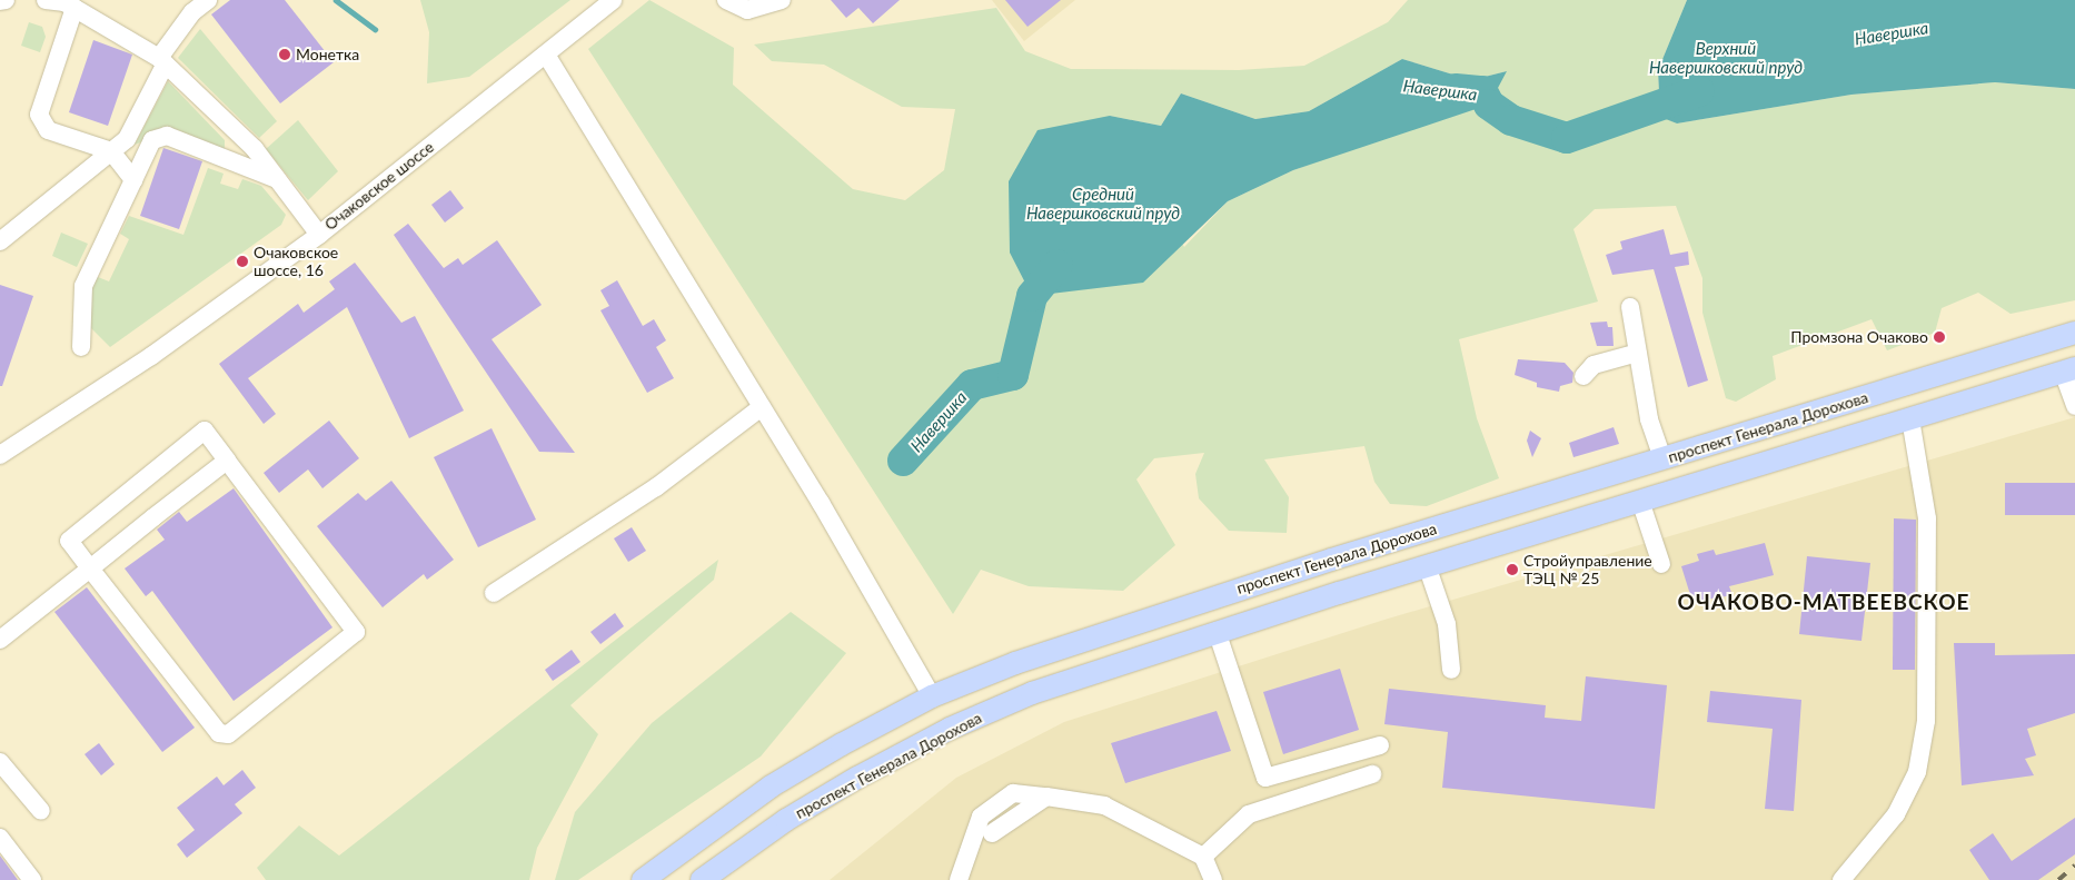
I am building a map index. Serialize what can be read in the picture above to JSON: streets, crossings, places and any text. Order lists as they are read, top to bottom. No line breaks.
{"streets":{"main road":["проспект Генерала Дорохова"],"street":["Очаковское шоссе"]},"districts":["ОЧАКОВО-МАТВЕЕВСКОЕ"],"water":["Навершка","Верхний Навершковский пруд","Средний Навершковский пруд"],"places":["Монетка","Очаковское шоссе, 16","Промзона Очаково","Стройуправление ТЭЦ № 25"]}
